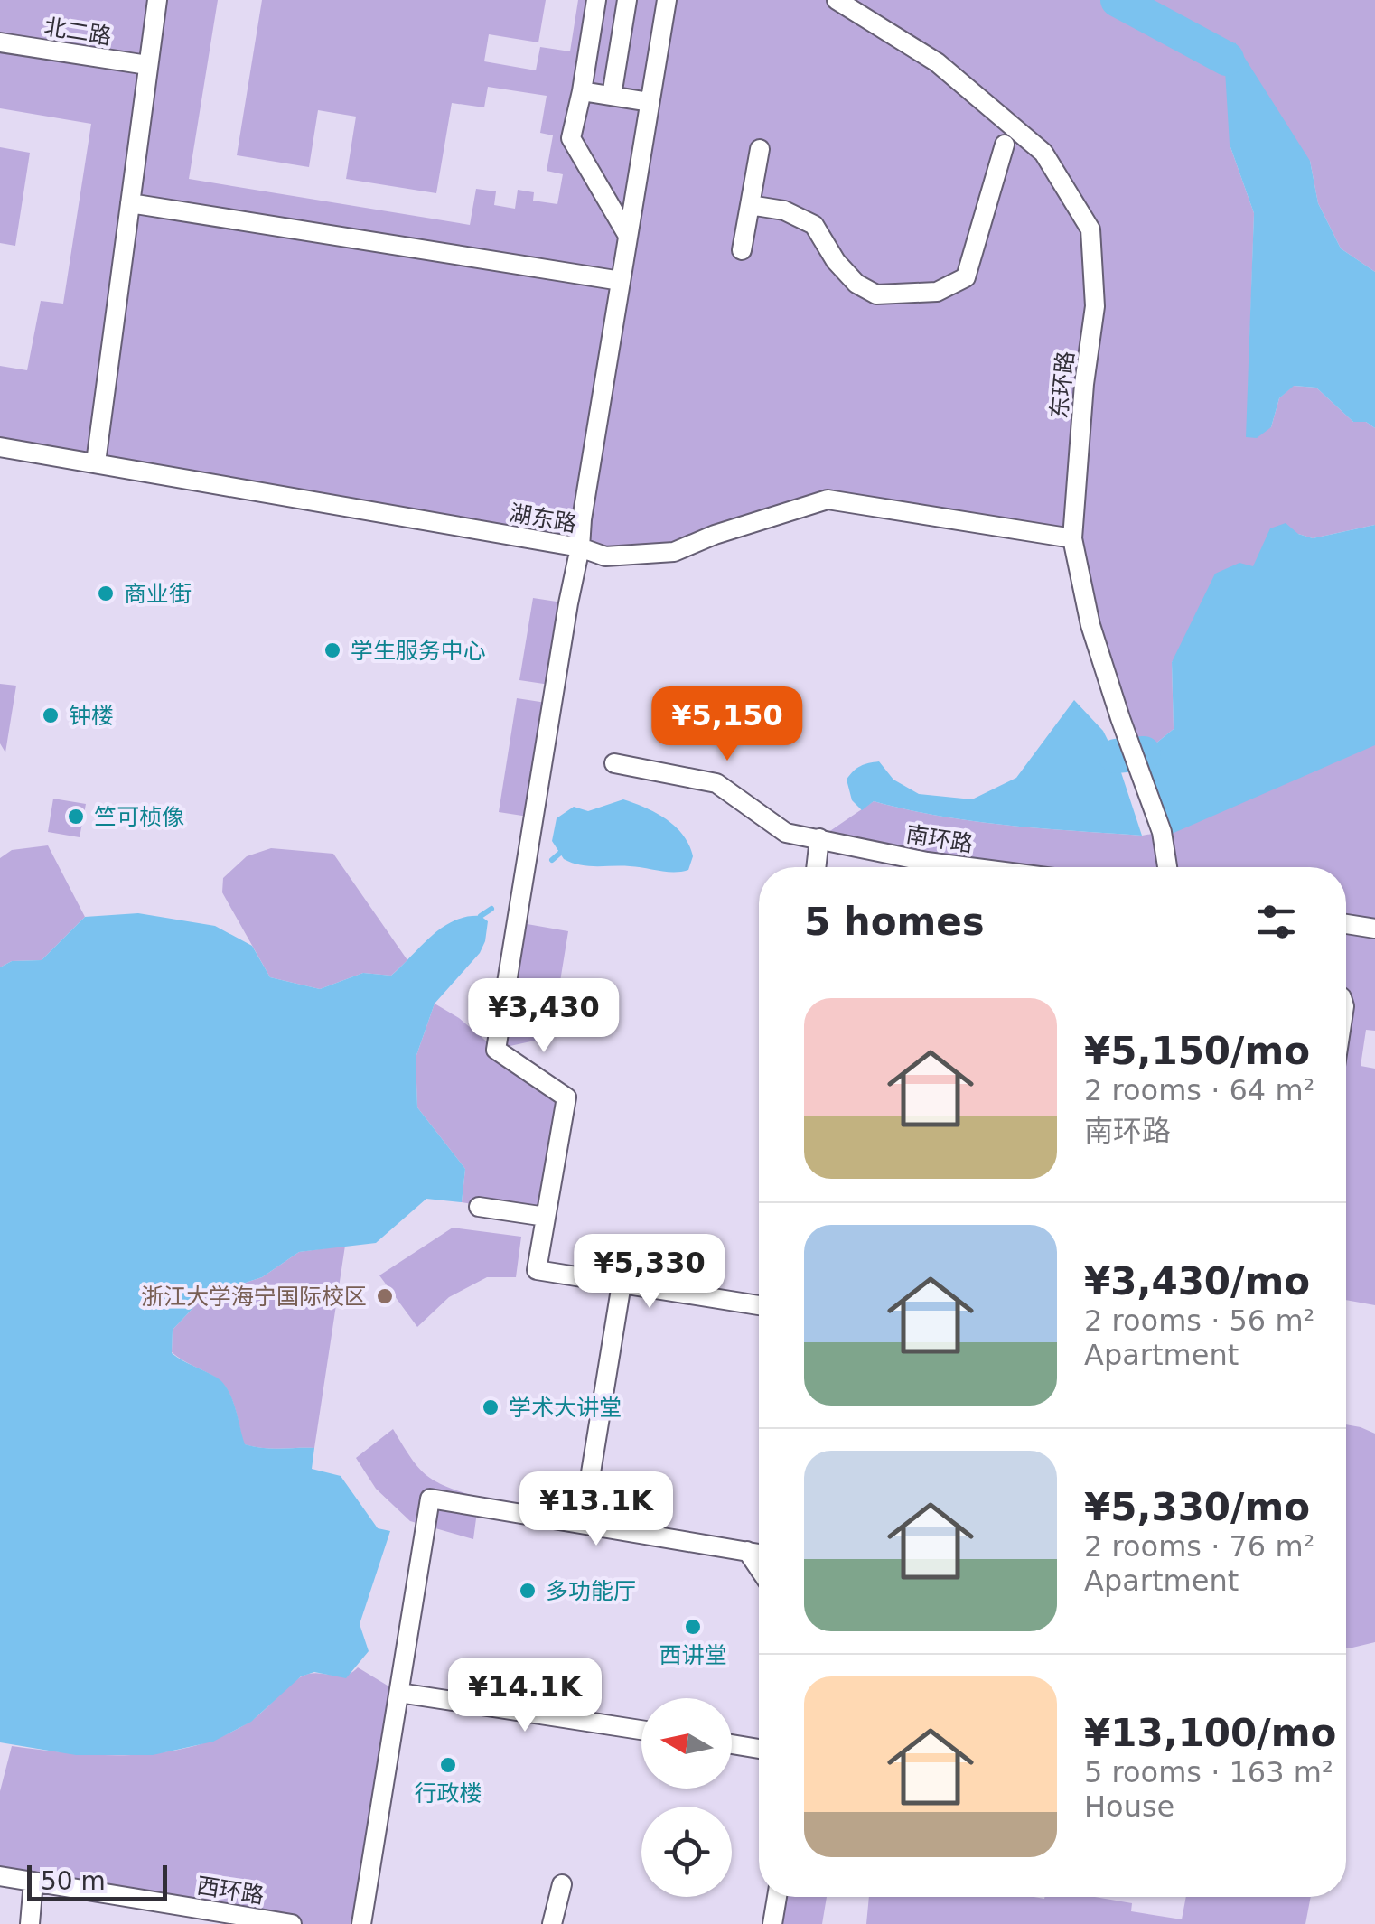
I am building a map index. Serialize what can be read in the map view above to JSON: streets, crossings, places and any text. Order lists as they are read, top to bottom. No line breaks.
{"streets":{"street":["北二路","东环路","湖东路","南环路","西环路"]},"crossings":[["东环路","湖东路"]],"places":["商业街","学生服务中心","钟楼","竺可桢像","浙江大学海宁国际校区","学术大讲堂","多功能厅","西讲堂","行政楼"],"scale_bar":"50 m","north":"left","page":{"price":["¥5,150","¥3,430","¥5,330","¥13.1K","¥14.1K"],"heading":"5 homes","list":[{"name":"¥5,150/mo","note":"2 rooms · 64 m² · 南环路"},{"name":"¥3,430/mo","note":"2 rooms · 56 m² · Apartment"},{"name":"¥5,330/mo","note":"2 rooms · 76 m² · Apartment"},{"name":"¥13,100/mo","note":"5 rooms · 163 m² · House"}],"scale":"50 m"}}
